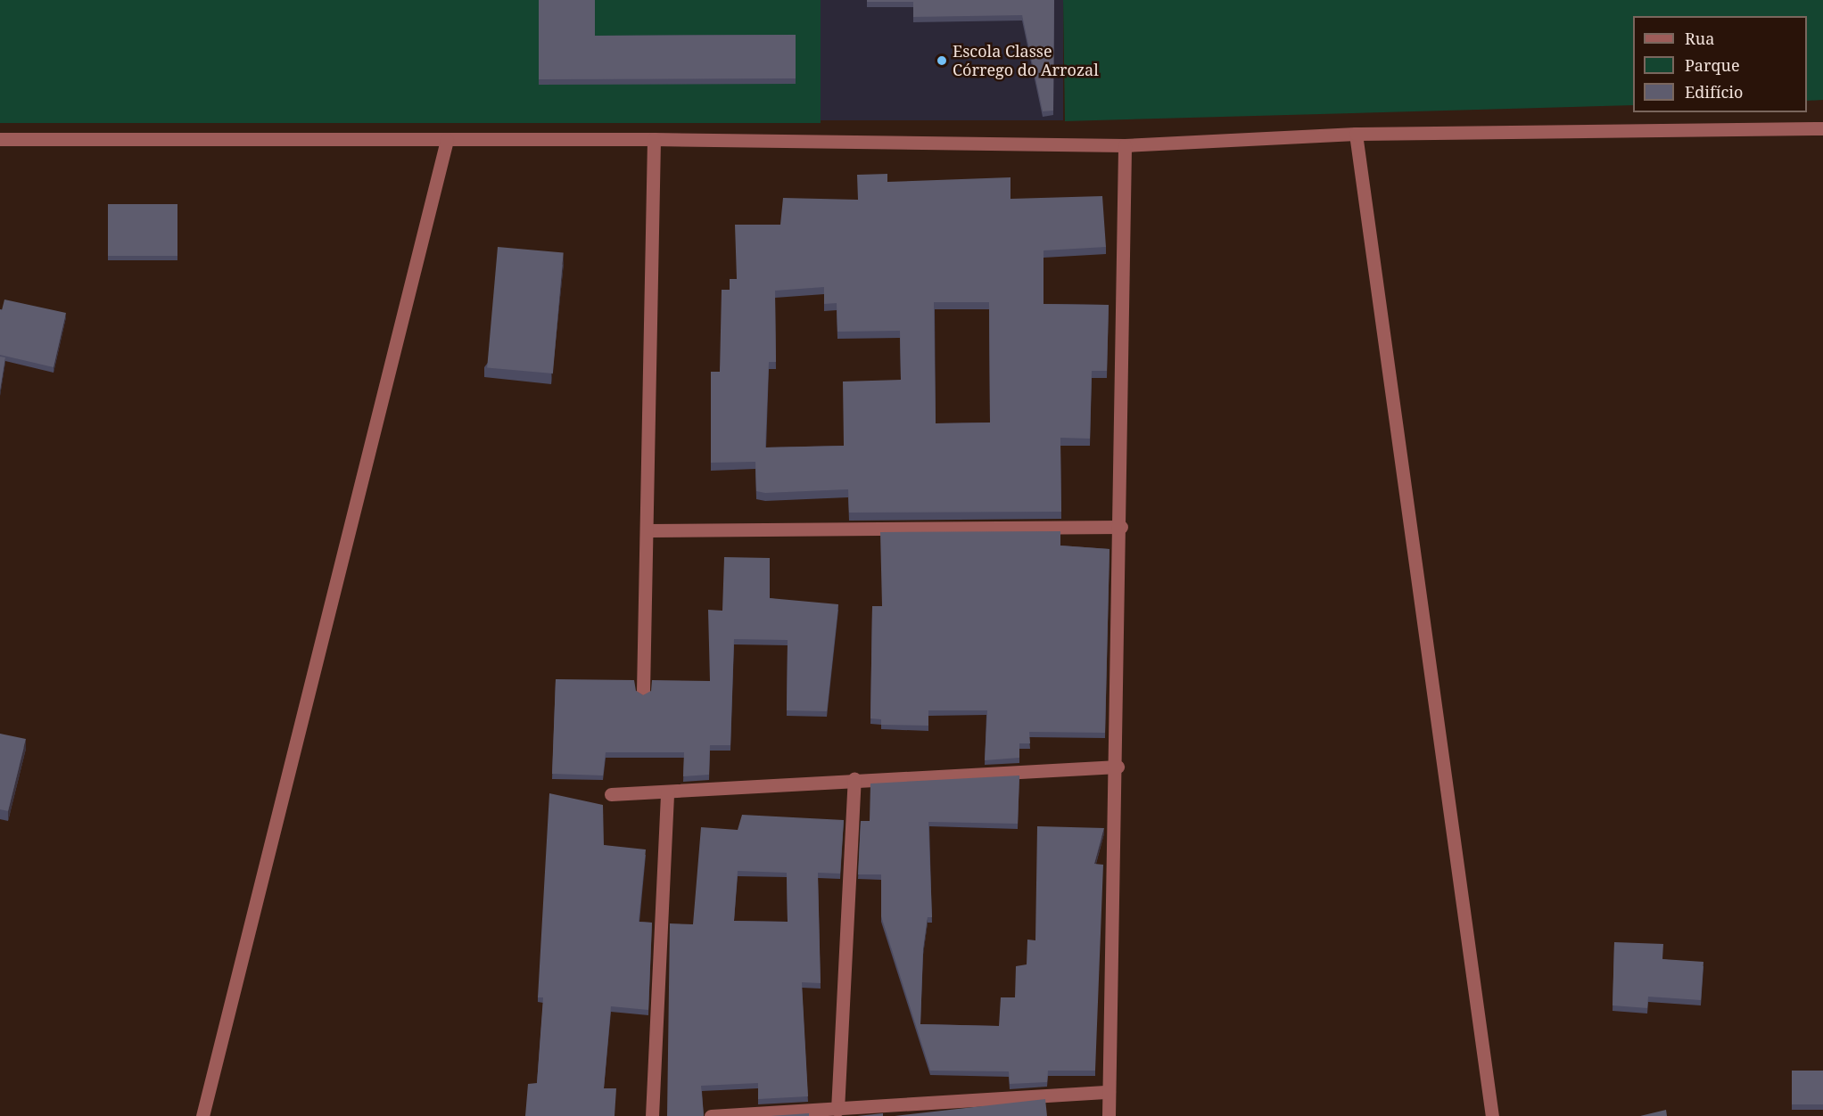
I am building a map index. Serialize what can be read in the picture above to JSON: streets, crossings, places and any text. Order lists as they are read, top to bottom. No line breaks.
{"places":["Escola Classe Córrego do Arrozal"],"legend":["Rua","Parque","Edifício"]}
